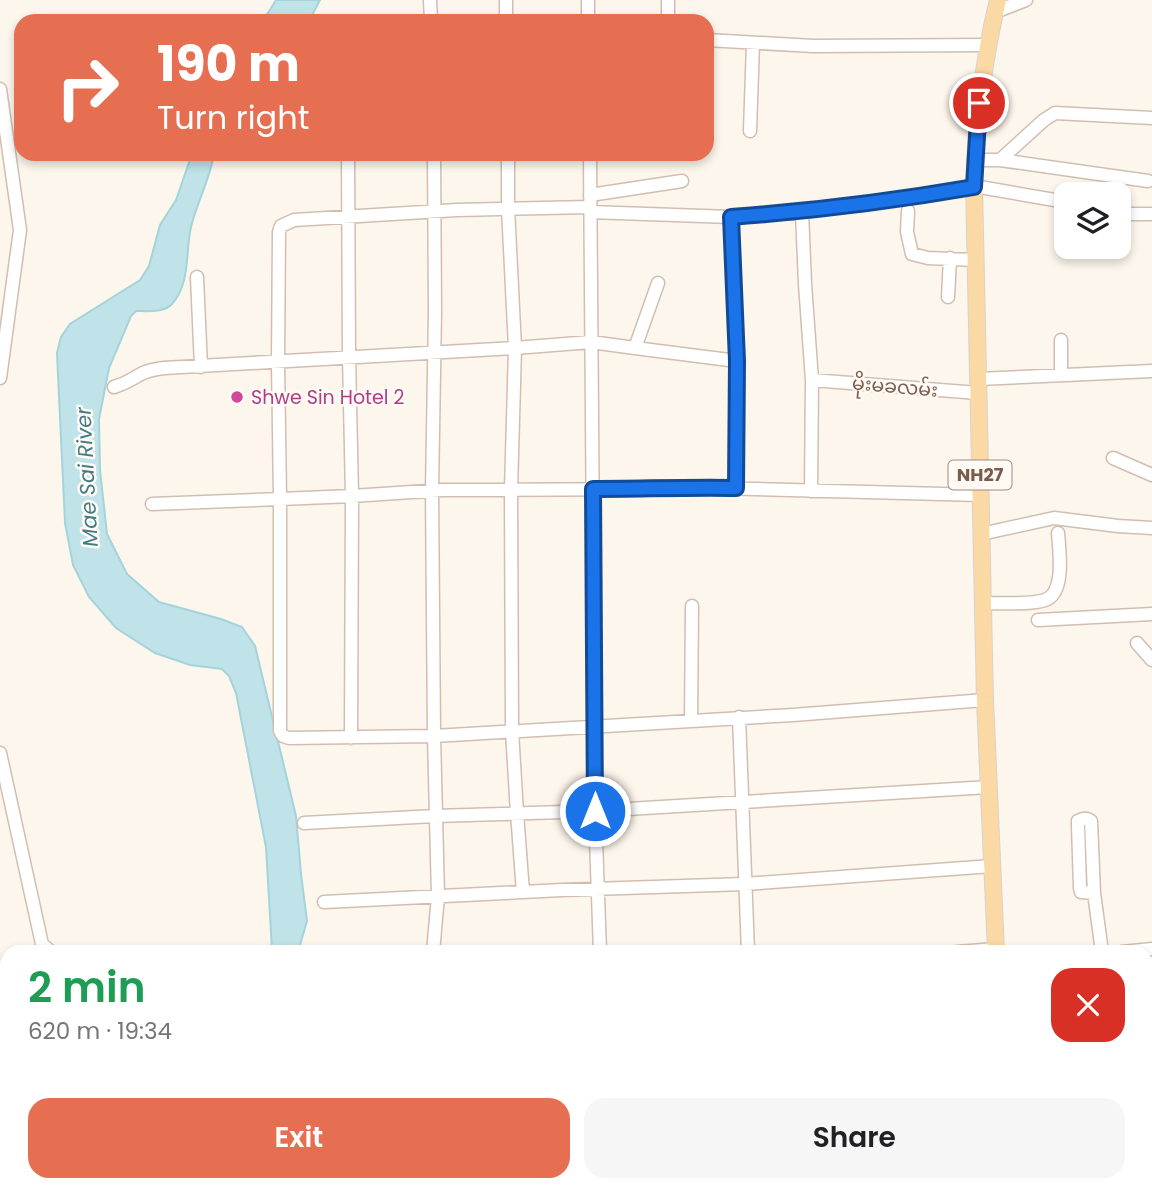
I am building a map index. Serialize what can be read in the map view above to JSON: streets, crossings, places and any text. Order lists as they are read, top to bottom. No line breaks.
{"streets":{"main road":["NH27"],"street":["မိုးမခလမ်း"]},"crossings":[["မိုးမခလမ်း","NH27"]],"water":["Mae Sai River"],"places":["Shwe Sin Hotel 2"],"page":{"turn":["190 m","Turn right"],"heading":["2 min","620 m · 19:34"],"buttons":["Exit","Share"]}}
